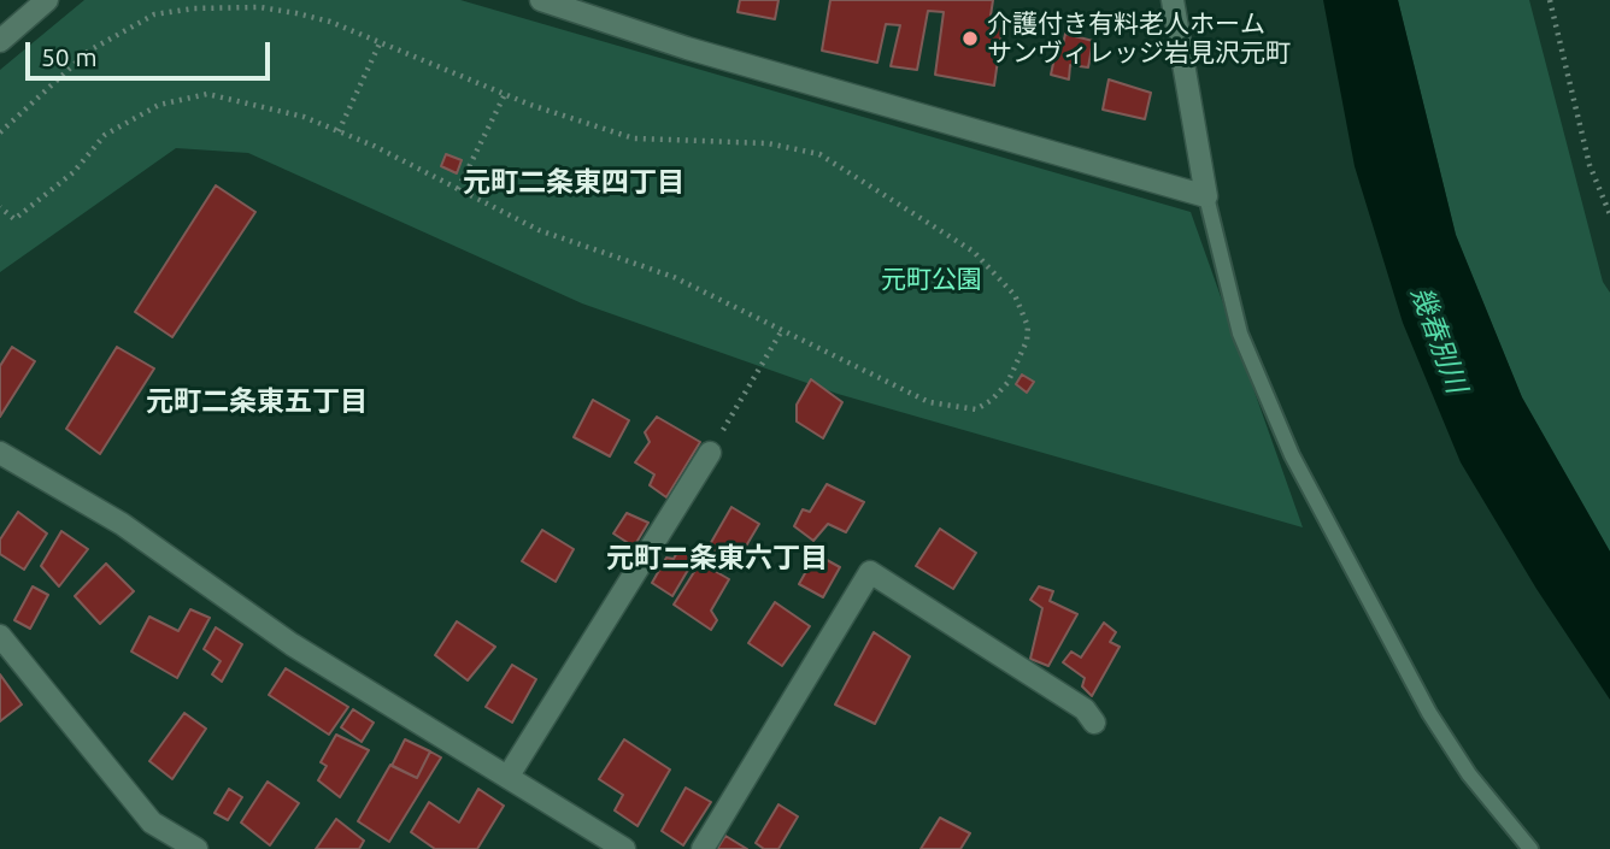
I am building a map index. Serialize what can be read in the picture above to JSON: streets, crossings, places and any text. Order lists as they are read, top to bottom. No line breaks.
{"districts":["元町二条東四丁目","元町二条東五丁目","元町二条東六丁目"],"water":["幾春別川"],"parks":["元町公園"],"places":["介護付き有料老人ホーム サンヴィレッジ岩見沢元町"],"scale_bar":"50 m"}
